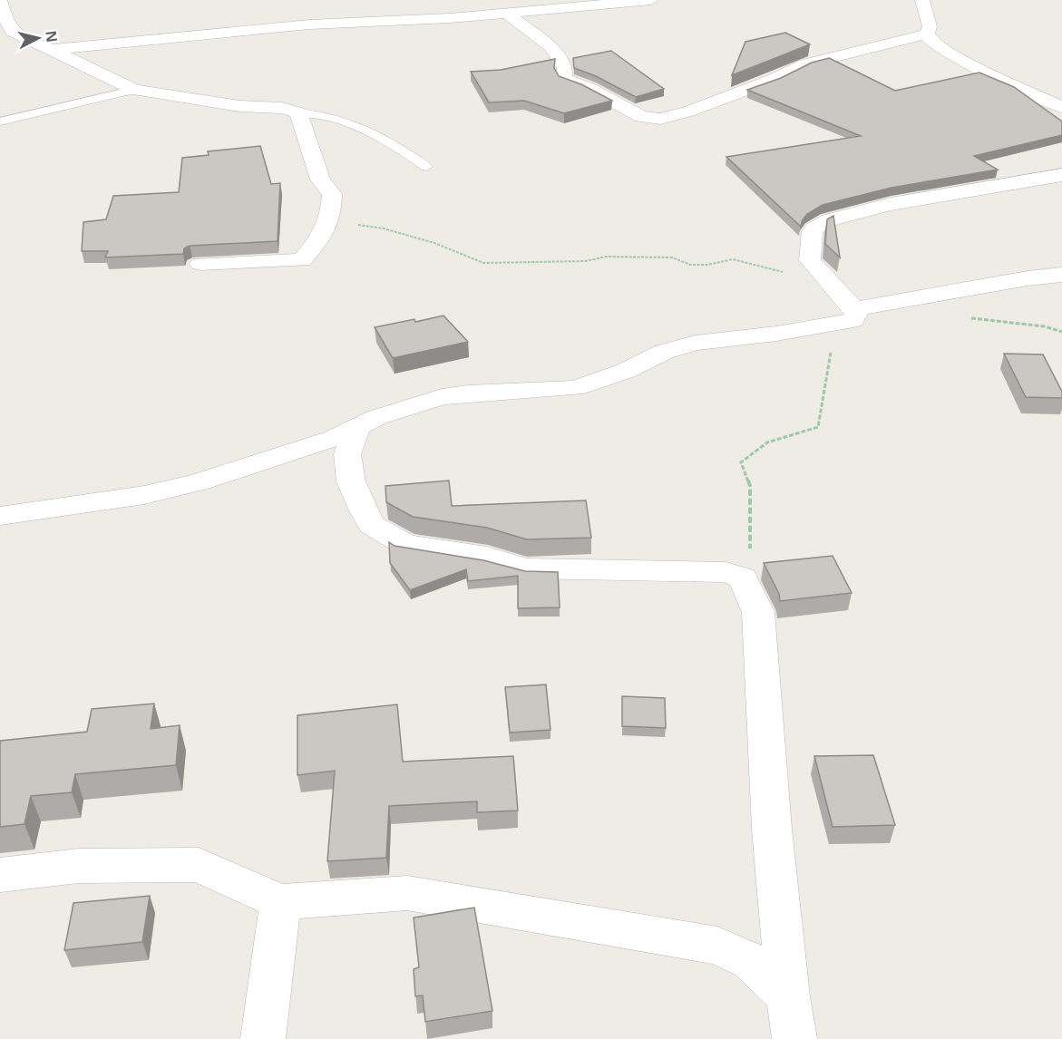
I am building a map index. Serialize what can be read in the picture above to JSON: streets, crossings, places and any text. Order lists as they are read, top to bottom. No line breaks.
{"north":"right"}
